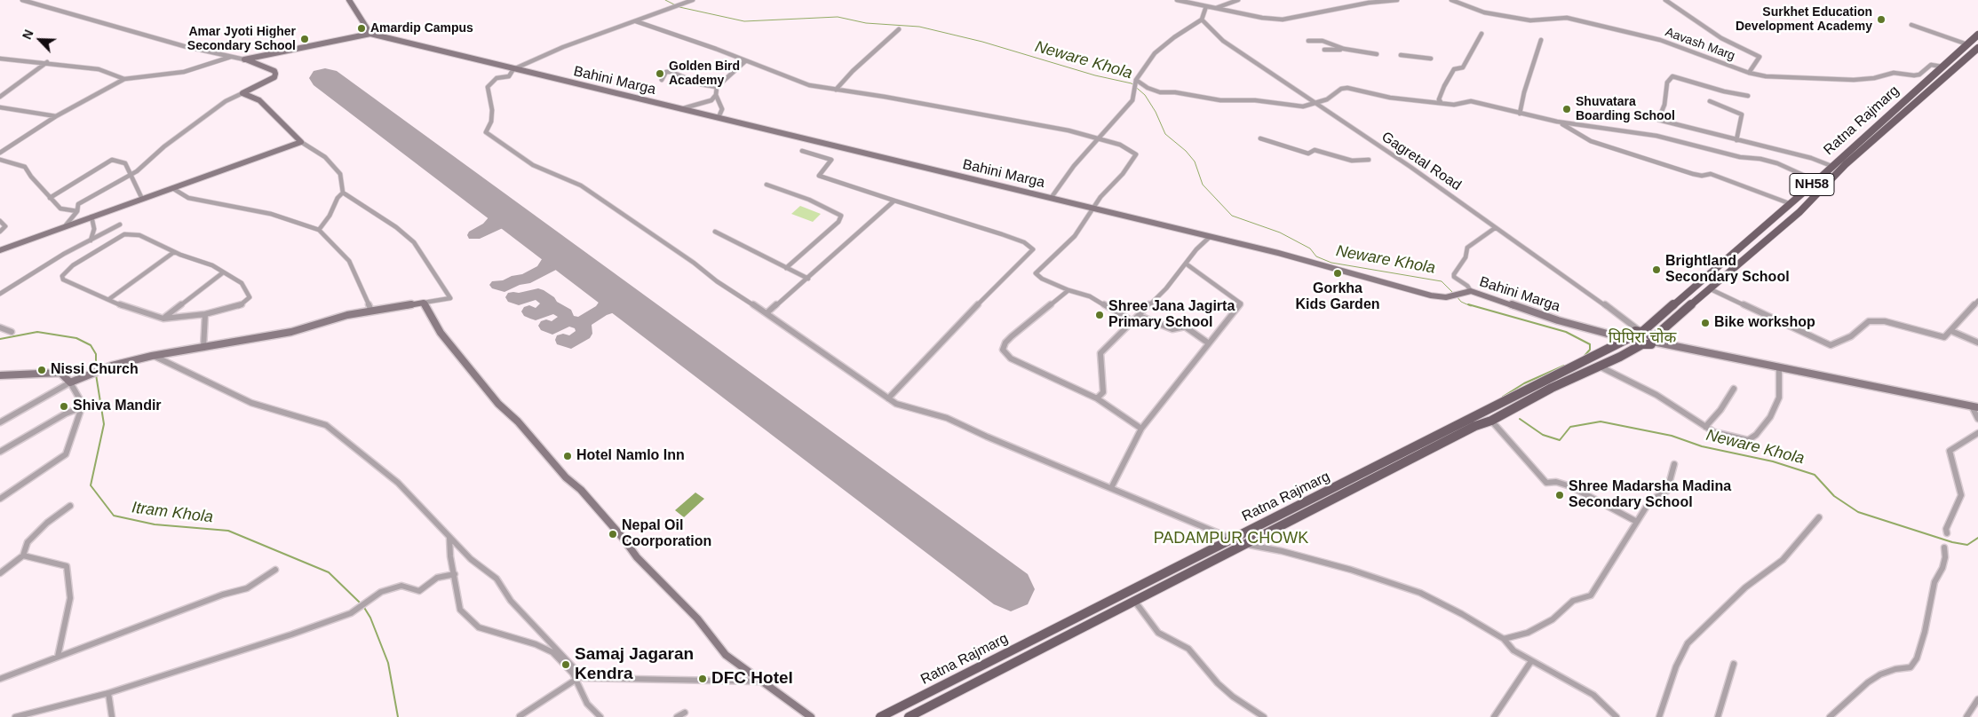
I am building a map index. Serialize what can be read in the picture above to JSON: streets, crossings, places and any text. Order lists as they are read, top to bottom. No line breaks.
{"streets":{"main road":["Ratna Rajmarg","NH58"],"street":["Aavash Marg","Bahini Marga","Gagretal Road"]},"crossings":[["Aavash Marg","Ratna Rajmarg"],["Bahini Marga","Ratna Rajmarg"],["Bahini Marga","Gagretal Road"],["Ratna Rajmarg","Gagretal Road"]],"districts":["पिपिरा चोक","PADAMPUR CHOWK"],"water":["Neware Khola","Itram Khola"],"places":["Surkhet Education Development Academy","Amardip Campus","Amar Jyoti Higher Secondary School","Golden Bird Academy","Shuvatara Boarding School","Brightland Secondary School","Gorkha Kids Garden","Shree Jana Jagirta Primary School","Bike workshop","Nissi Church","Shiva Mandir","Hotel Namlo Inn","Shree Madarsha Madina Secondary School","Nepal Oil Coorporation","Samaj Jagaran Kendra","DFC Hotel"],"north":"top left"}
